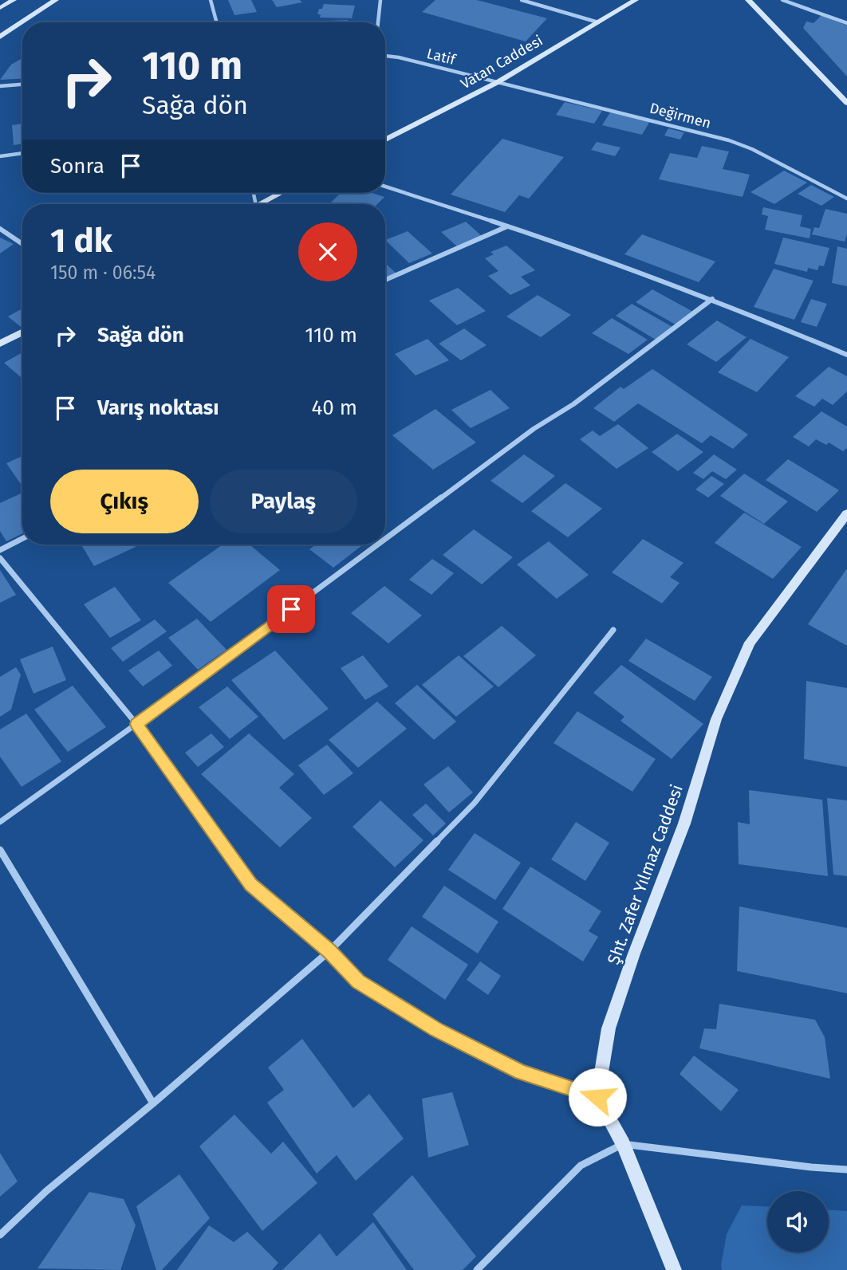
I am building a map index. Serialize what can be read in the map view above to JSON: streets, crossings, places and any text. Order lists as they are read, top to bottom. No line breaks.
{"streets":{"street":["Latif","Vatan Caddesi","Değirmen","Şht. Zafer Yılmaz Caddesi"]},"crossings":[["Latif","Vatan Caddesi"],["Latif","Değirmen"],["Vatan Caddesi","Değirmen"]],"page":{"turn":["110 m","Sağa dön"],"then":"Sonra","heading":["1 dk","150 m · 06:54"],"list":[{"name":"Sağa dön","value":"110 m"},{"name":"Varış noktası","value":"40 m"}],"buttons":["Çıkış","Paylaş"]}}
